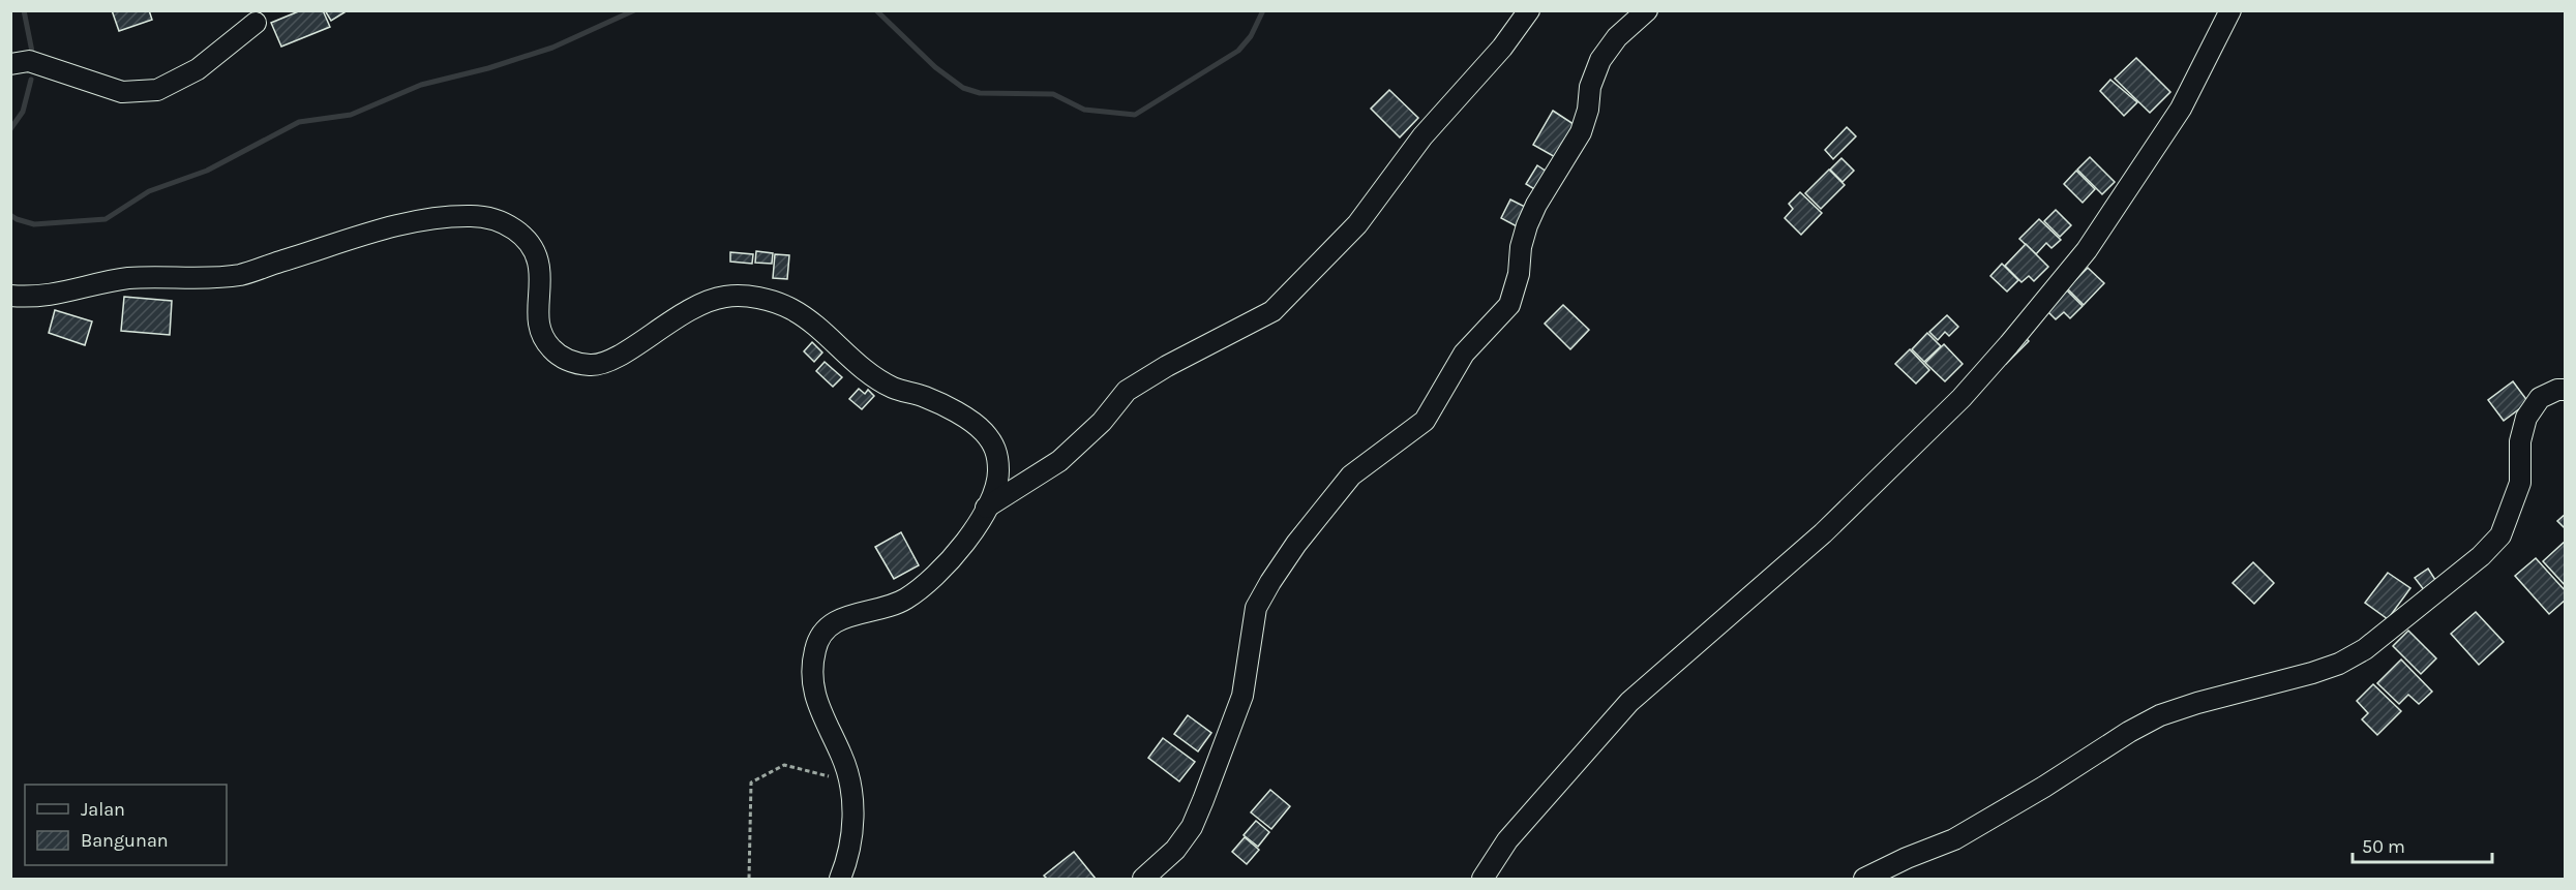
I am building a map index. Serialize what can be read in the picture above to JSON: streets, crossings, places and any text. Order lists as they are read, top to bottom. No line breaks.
{"legend":["Jalan","Bangunan"],"scale_bar":"50 m"}
